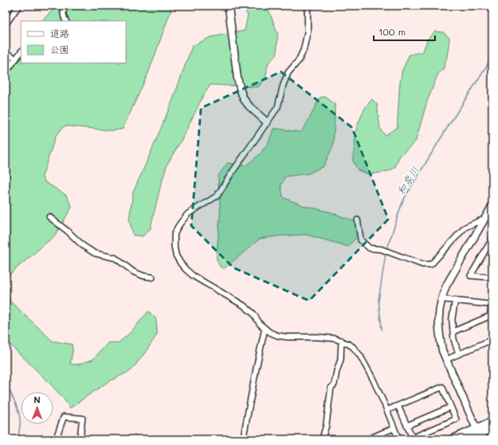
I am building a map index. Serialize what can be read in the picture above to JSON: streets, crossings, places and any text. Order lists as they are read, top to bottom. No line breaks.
{"water":["和泉川"],"legend":["道路","公園"],"scale_bar":"100 m","north":"top"}
